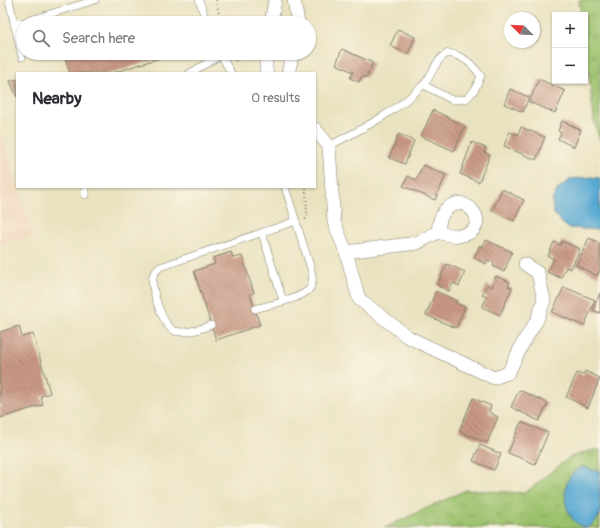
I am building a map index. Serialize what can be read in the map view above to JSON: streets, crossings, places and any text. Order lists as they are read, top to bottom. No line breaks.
{"north":"top left","page":{"map_buttons":["+","−"],"search":"Search here","heading":["Nearby","0 results"]}}
